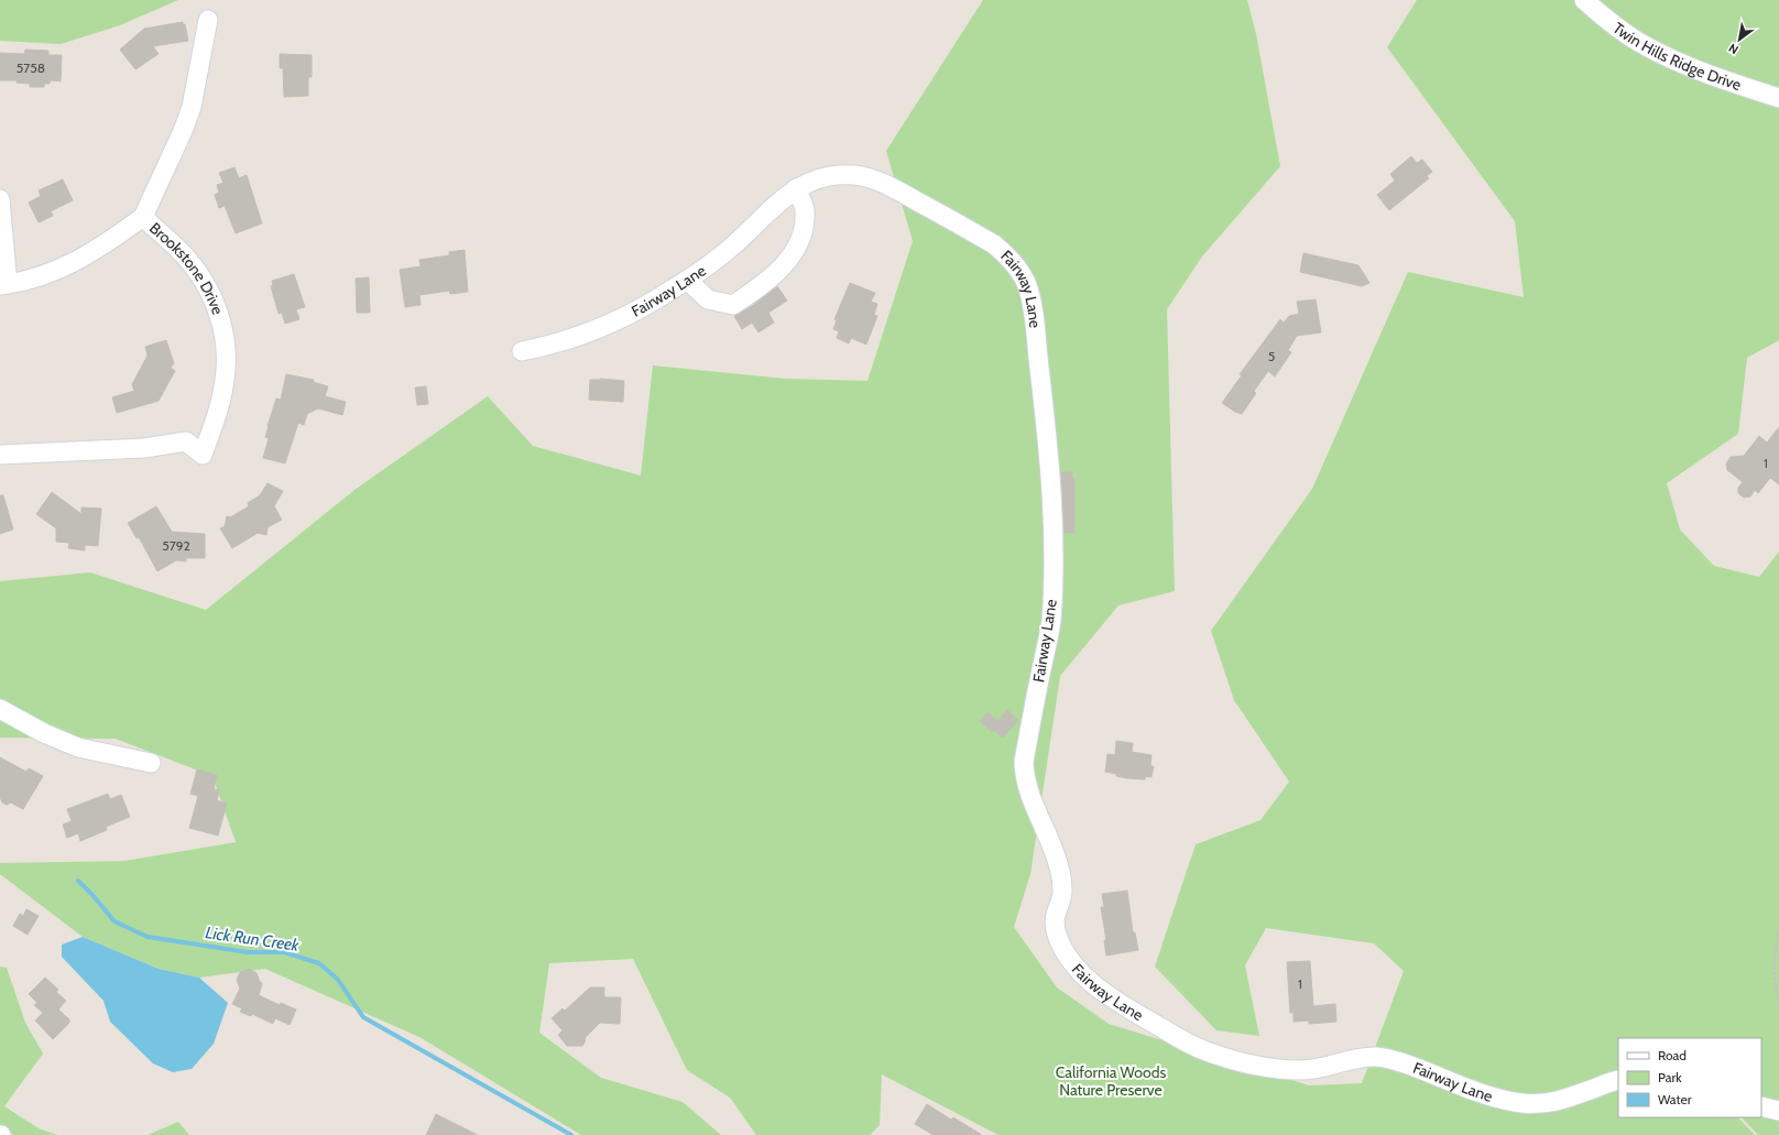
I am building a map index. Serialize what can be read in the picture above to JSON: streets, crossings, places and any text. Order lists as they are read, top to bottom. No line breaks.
{"streets":{"street":["Twin Hills Ridge Drive","Brookstone Drive","Fairway Lane"]},"water":["Lick Run Creek"],"parks":["California Woods Nature Preserve"],"house_numbers":["5758","5","1","5792","1"],"legend":["Road","Park","Water"],"north":"bottom left"}
